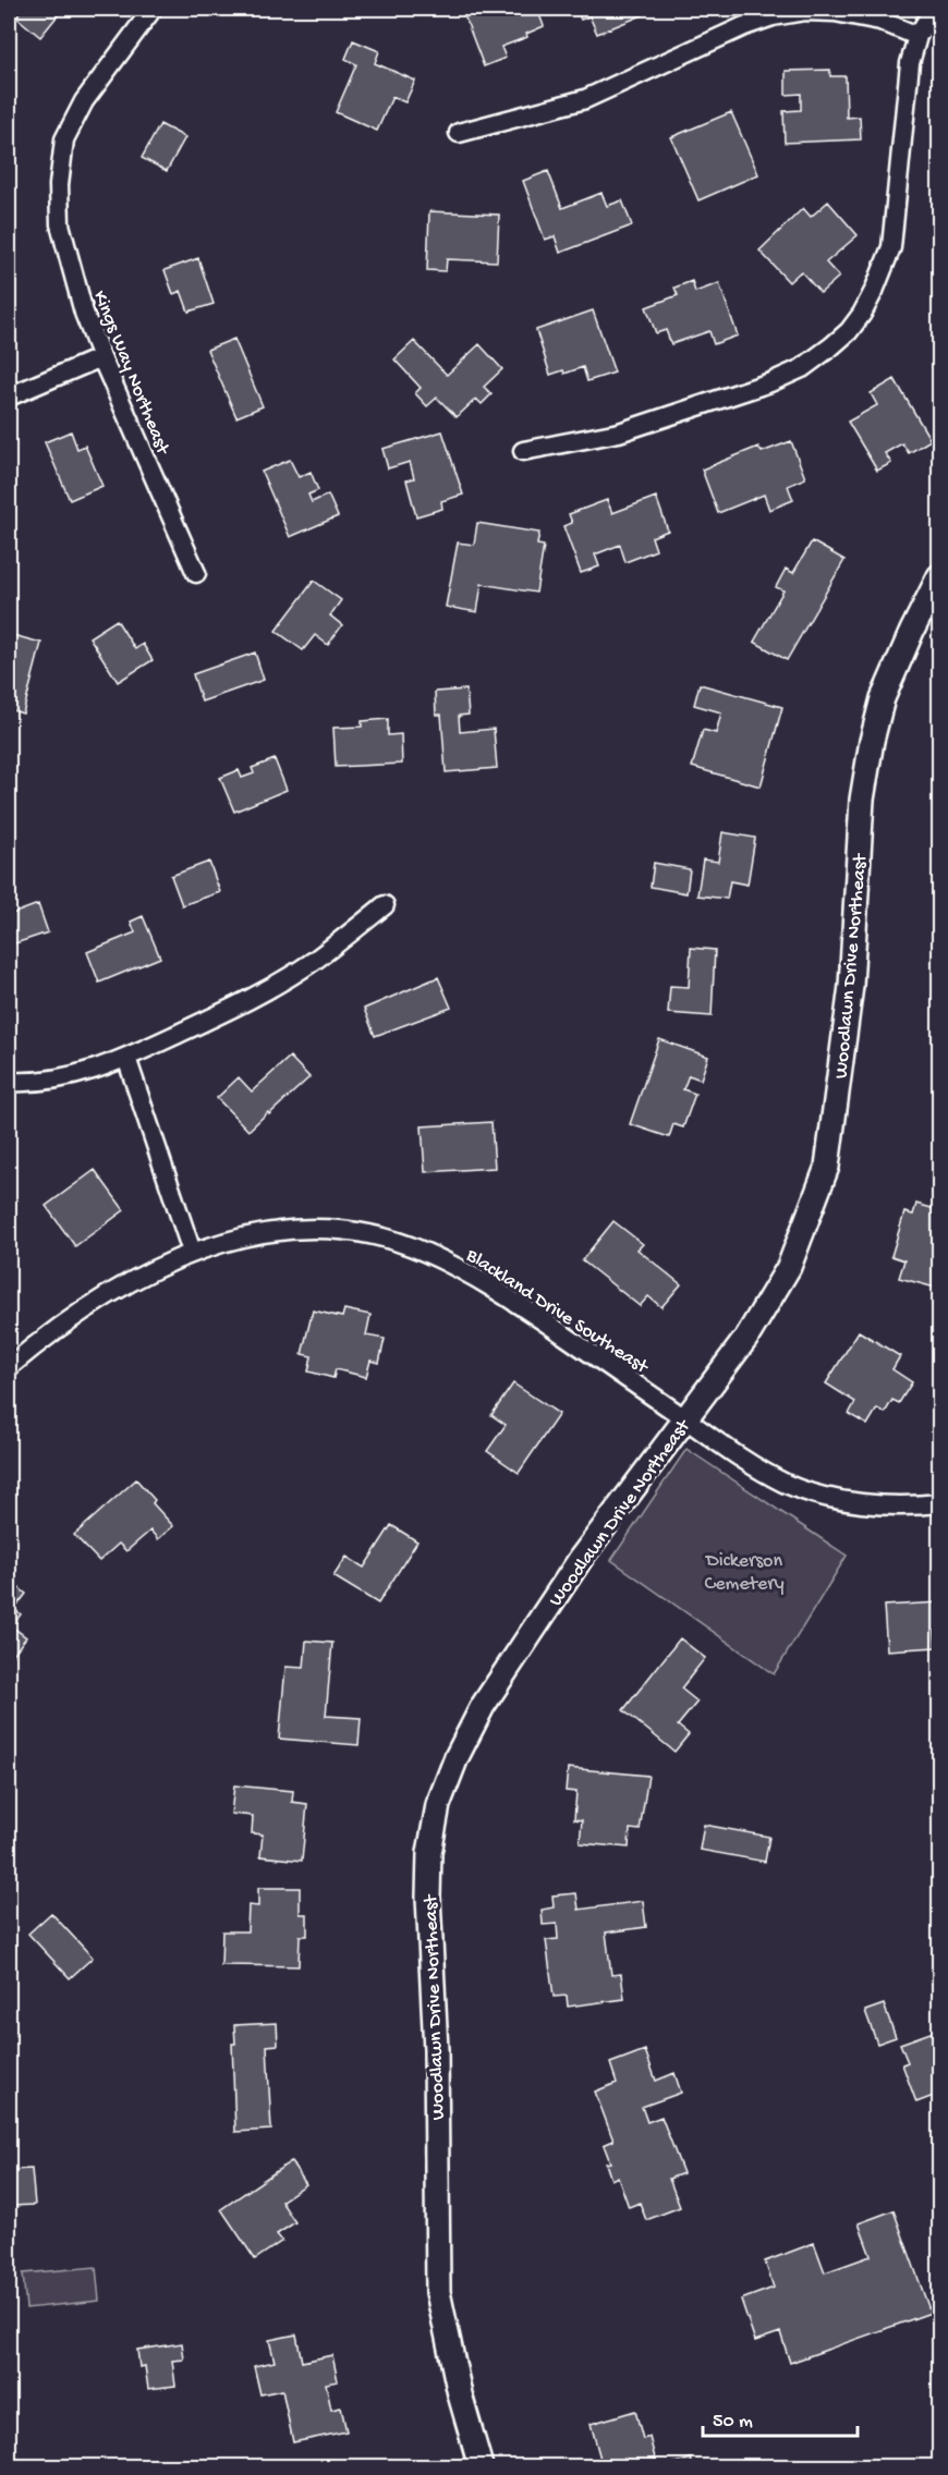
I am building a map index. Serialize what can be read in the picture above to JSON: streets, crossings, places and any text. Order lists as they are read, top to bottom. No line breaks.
{"streets":{"street":["Kings Way Northeast","Woodlawn Drive Northeast","Blackland Drive Southeast"]},"crossings":[["Woodlawn Drive Northeast","Blackland Drive Southeast"]],"parks":["Dickerson Cemetery"],"scale_bar":"50 m"}
